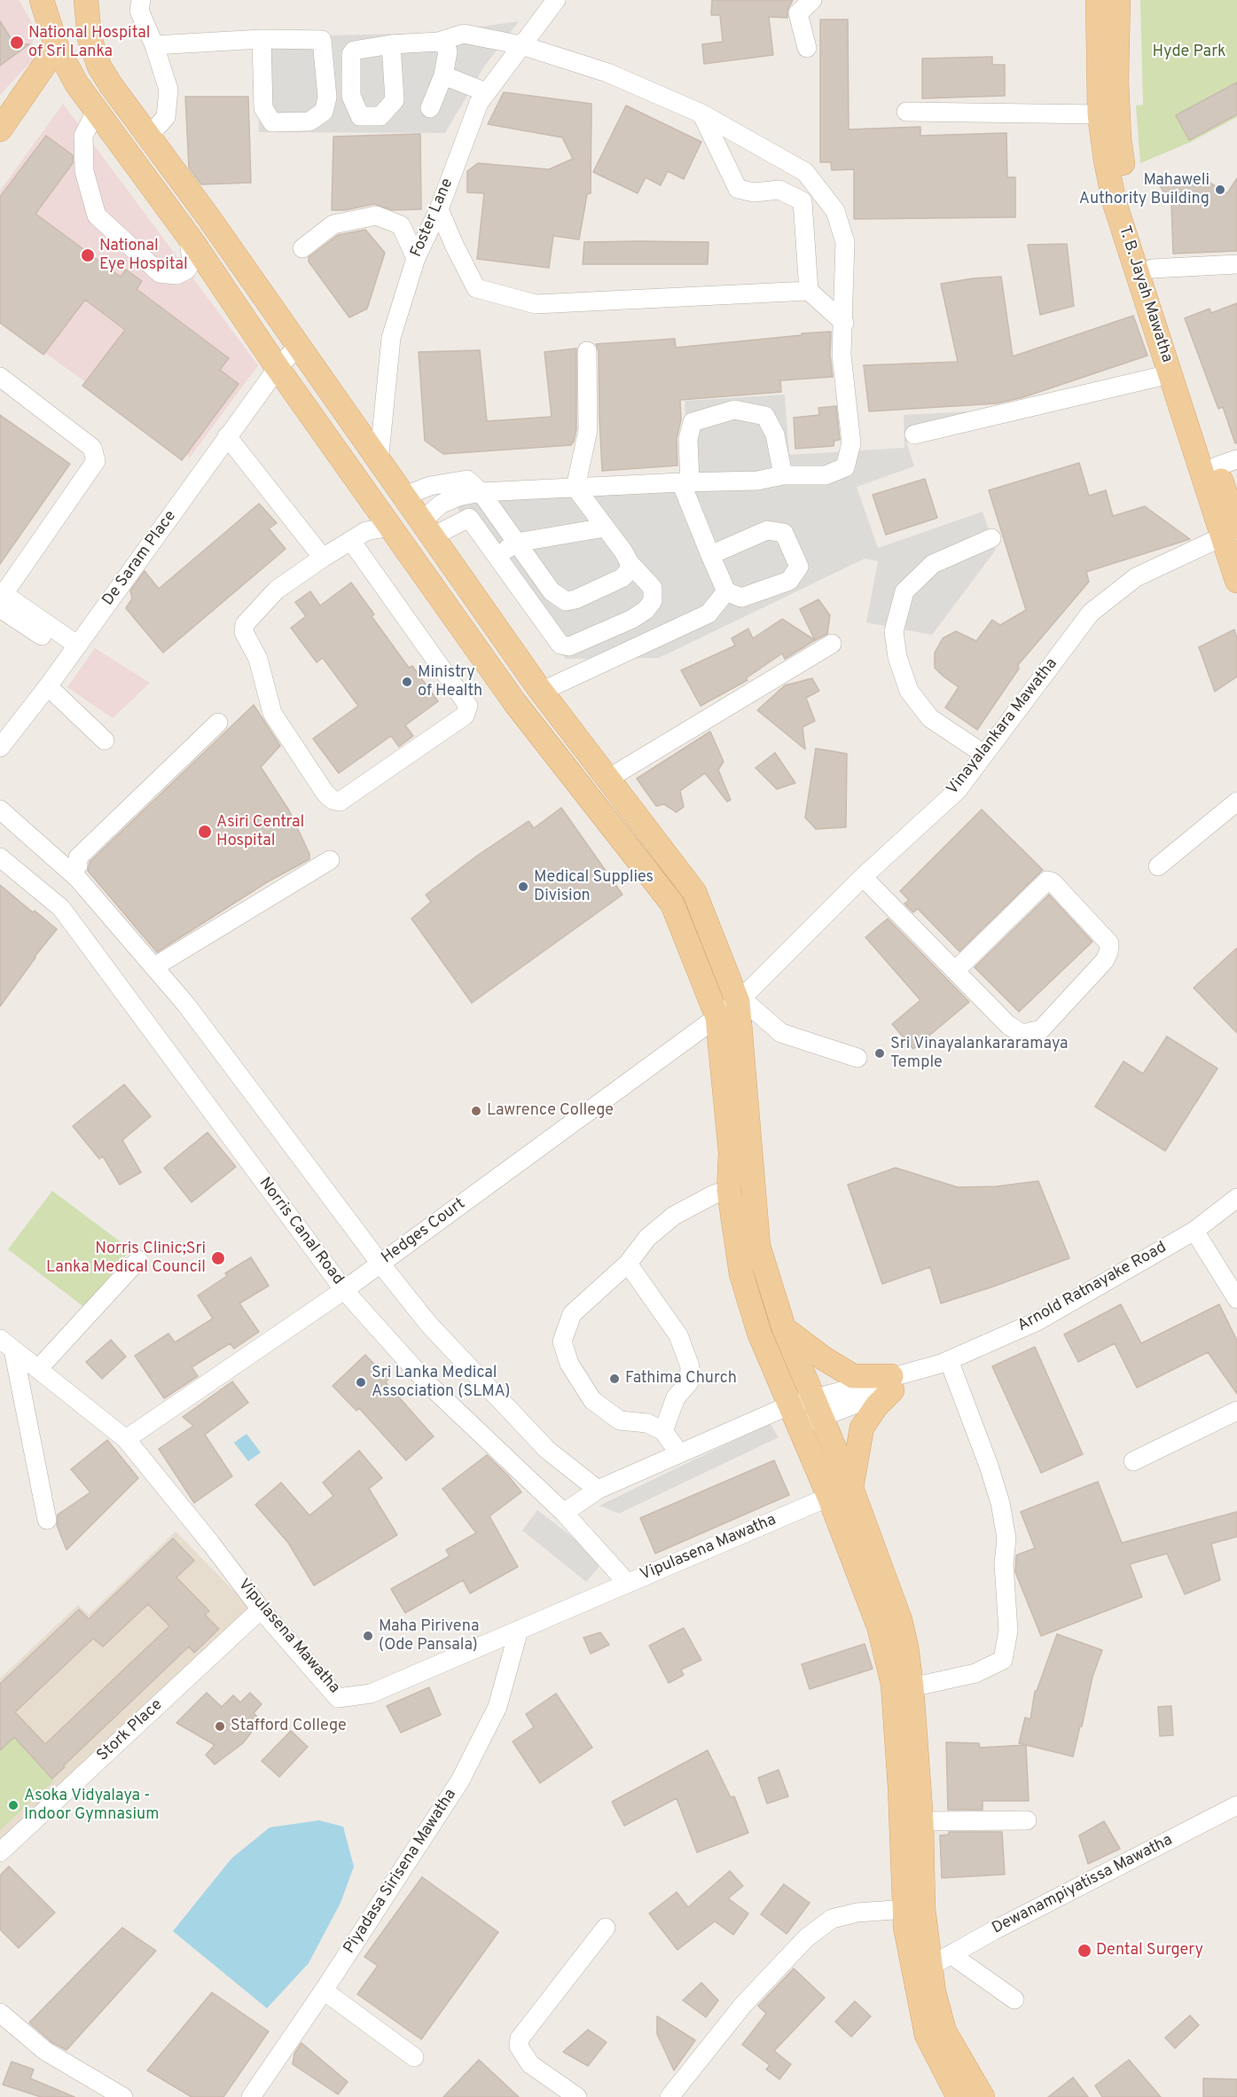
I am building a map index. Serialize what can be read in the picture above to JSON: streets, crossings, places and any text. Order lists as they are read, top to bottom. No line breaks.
{"streets":{"main road":["T. B. Jayah Mawatha"],"street":["Foster Lane","De Saram Place","Vinayalankara Mawatha","Norris Canal Road","Hedges Court","Arnold Ratnayake Road","Vipulasena Mawatha","Stork Place","Piyadasa Sirisena Mawatha","Dewanampiyatissa Mawatha"]},"crossings":[["T. B. Jayah Mawatha","Vinayalankara Mawatha"],["Vinayalankara Mawatha","Hedges Court"],["Norris Canal Road","Hedges Court"],["Norris Canal Road","Arnold Ratnayake Road"],["Norris Canal Road","Vipulasena Mawatha"],["Hedges Court","Vipulasena Mawatha"],["Vipulasena Mawatha","Stork Place"],["Vipulasena Mawatha","Piyadasa Sirisena Mawatha"]],"parks":["Hyde Park"],"places":["National Hospital of Sri Lanka","Mahaweli Authority Building","National Eye Hospital","Ministry of Health","Asiri Central Hospital","Medical Supplies Division","Sri Vinayalankararamaya Temple","Lawrence College","Norris Clinic;Sri Lanka Medical Council","Fathima Church","Sri Lanka Medical Association (SLMA)","Maha Pirivena (Ode Pansala)","Stafford College","Asoka Vidyalaya - Indoor Gymnasium","Dental Surgery"]}
